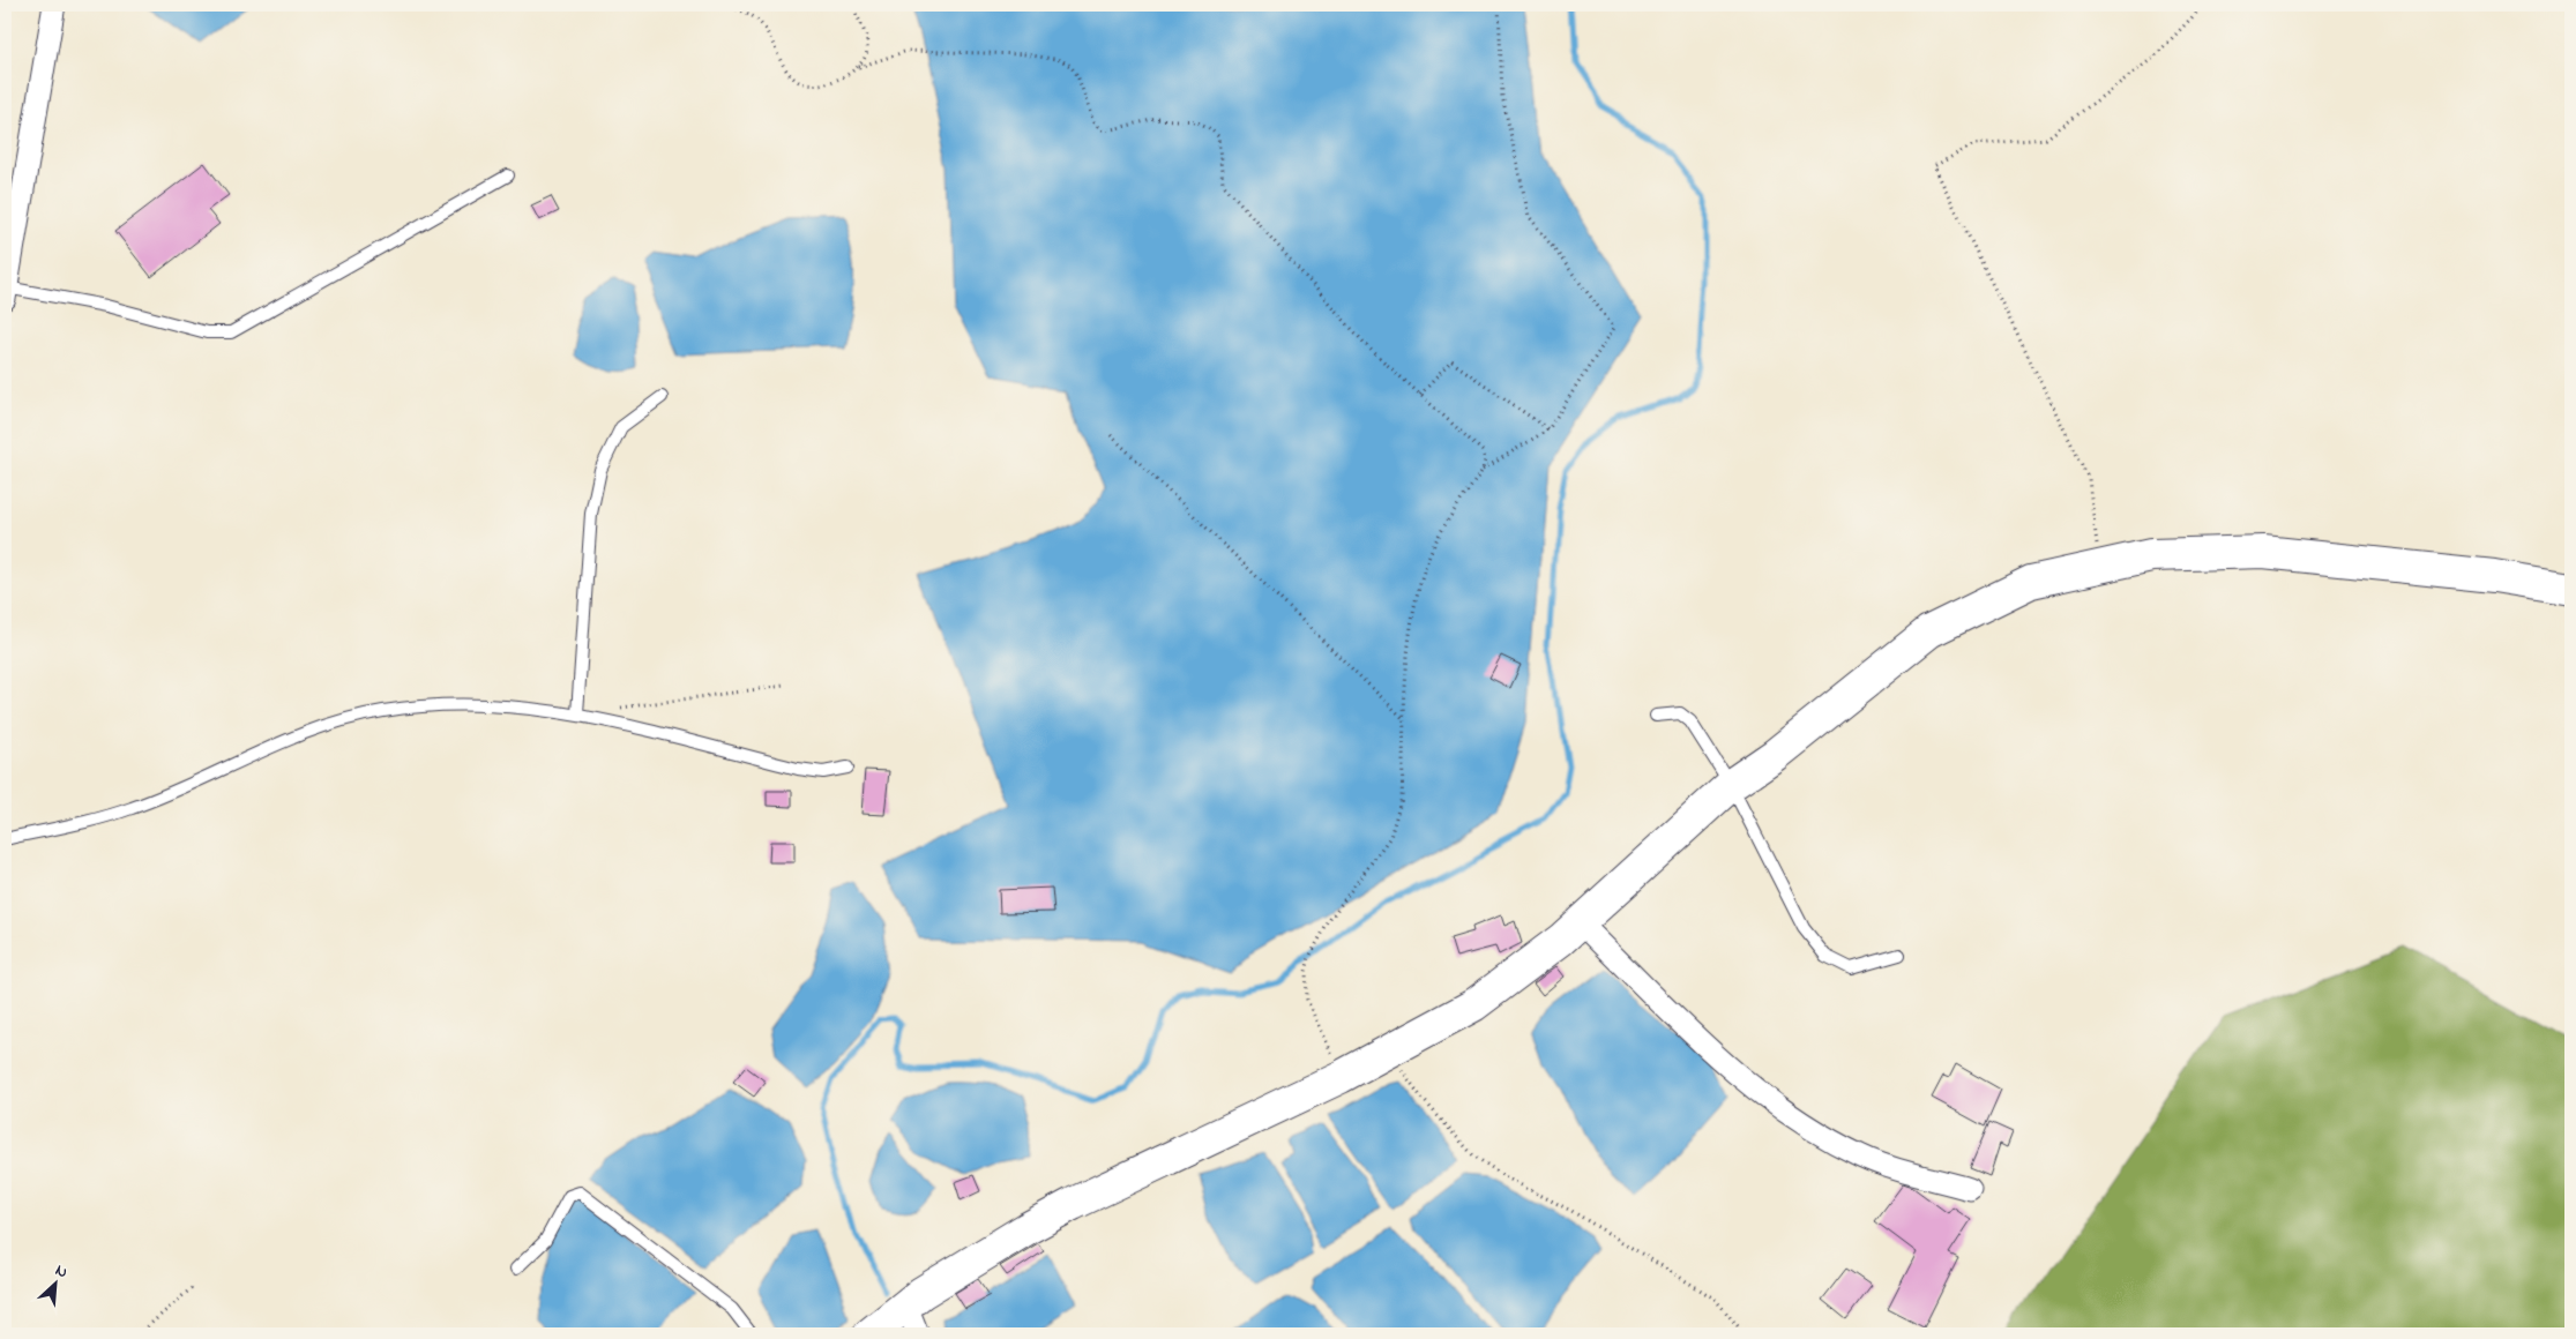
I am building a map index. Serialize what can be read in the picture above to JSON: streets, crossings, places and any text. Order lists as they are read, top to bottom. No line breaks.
{"north":"top right"}
